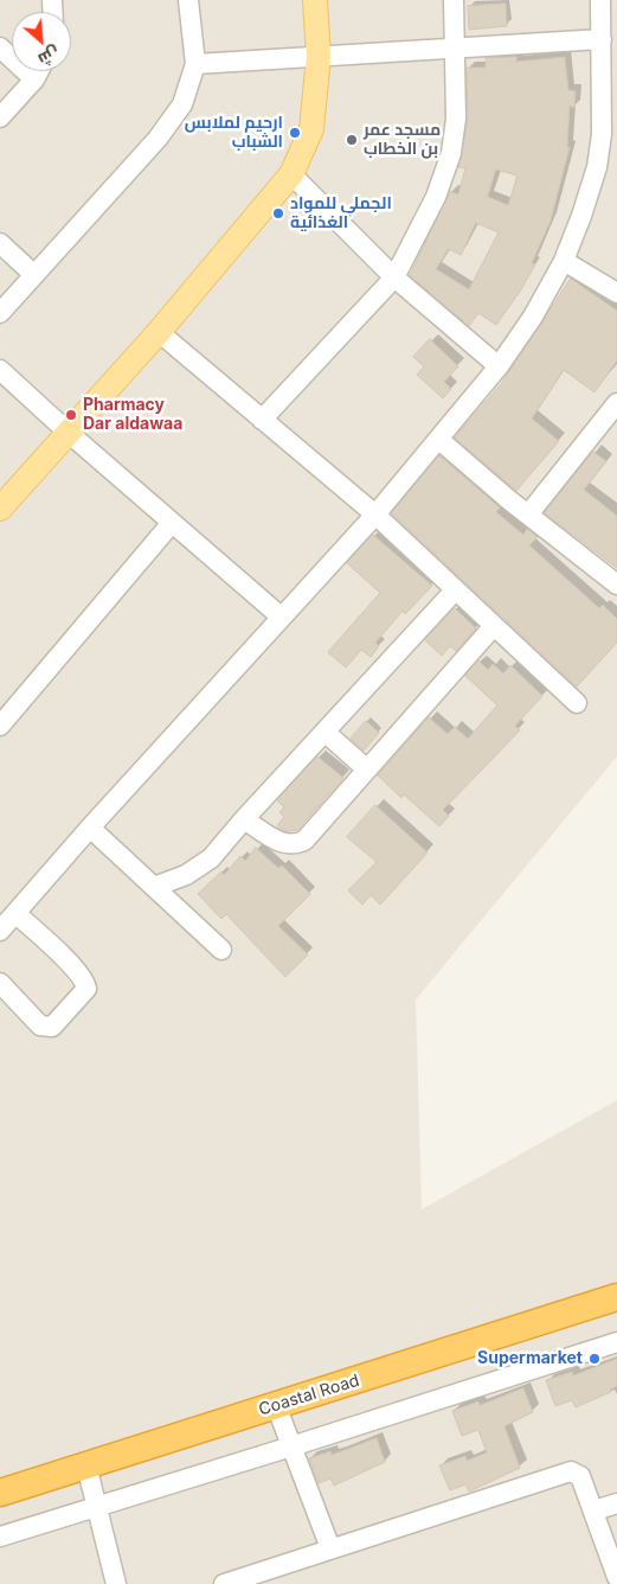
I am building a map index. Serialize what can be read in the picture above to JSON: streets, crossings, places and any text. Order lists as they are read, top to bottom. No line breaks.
{"streets":{"highway":["Coastal Road"]},"places":["ارحيم لملابس الشباب","مسجد عمر بن الخطاب","الجملي للمواد الغذائية","Pharmacy Dar aldawaa","Supermarket"],"north":"bottom right"}
